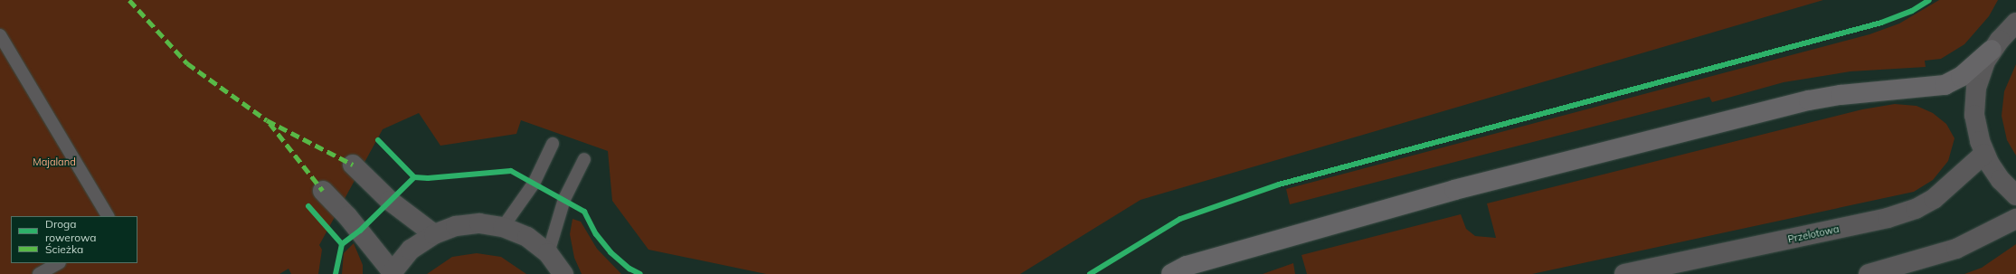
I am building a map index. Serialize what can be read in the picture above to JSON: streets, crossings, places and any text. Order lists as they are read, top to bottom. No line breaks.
{"streets":{"street":["Przelotowa"]},"parks":["Majaland"],"legend":["Droga rowerowa","Ścieżka"]}
